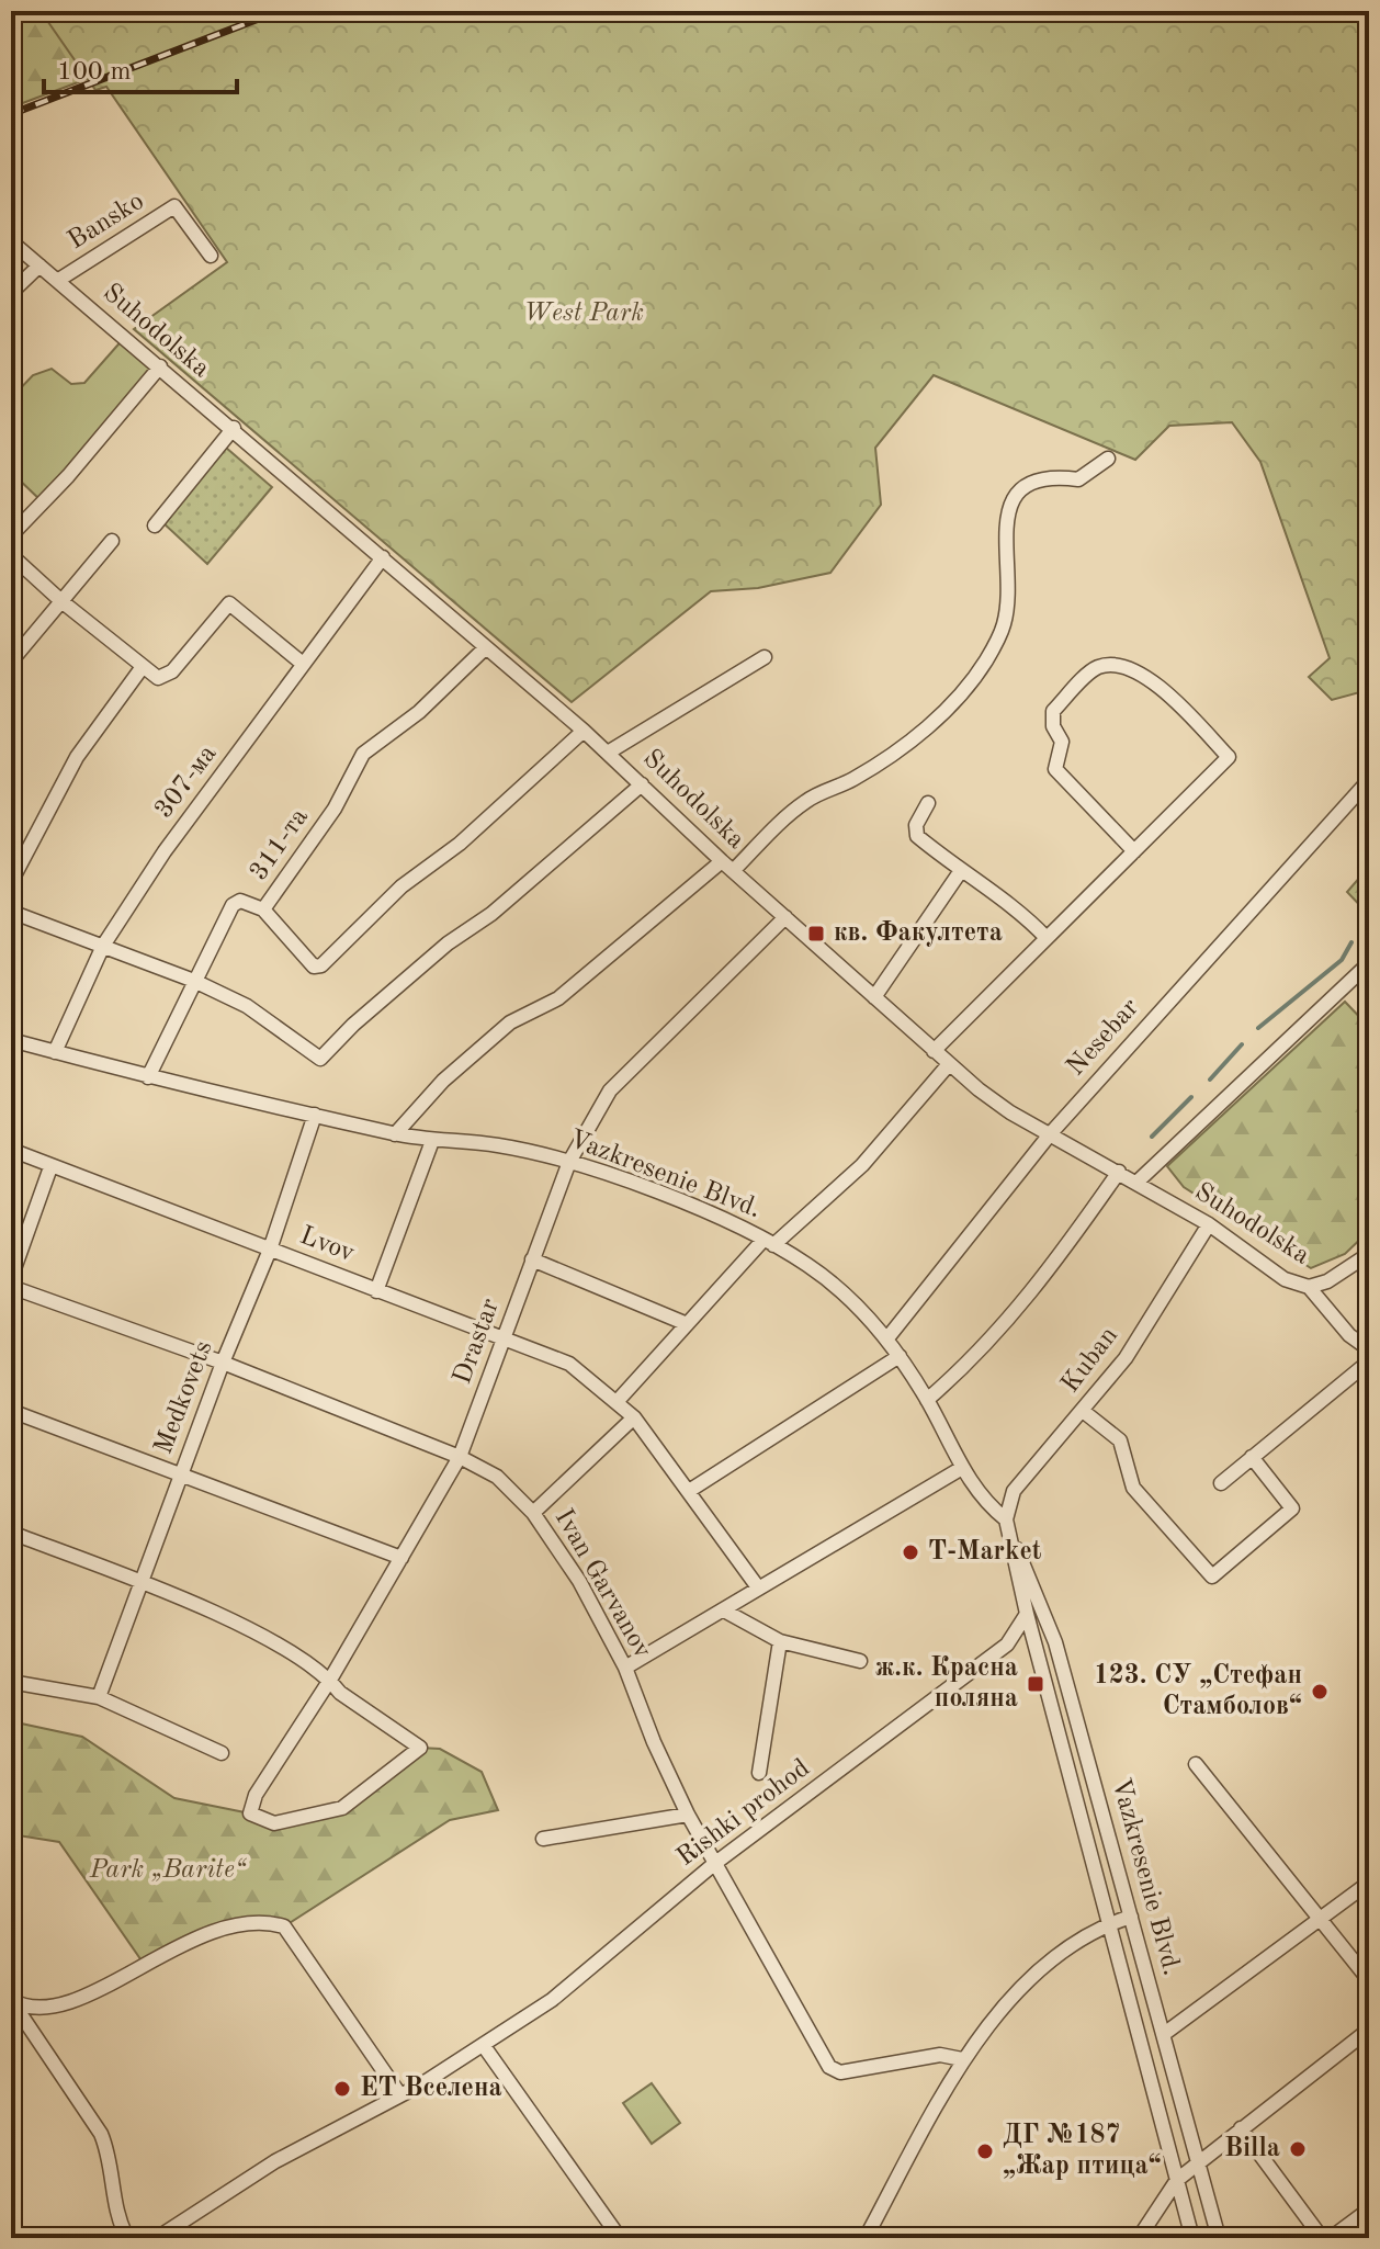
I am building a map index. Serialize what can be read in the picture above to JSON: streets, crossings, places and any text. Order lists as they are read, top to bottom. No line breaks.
{"streets":{"street":["Bansko","Suhodolska","307-ма","311-та","Nesebar","Vazkresenie Blvd.","Lvov","Drastar","Kuban","Medkovets","Ivan Garvanov","Rishki prohod"]},"crossings":[["Bansko","Suhodolska"],["Suhodolska","307-ма"],["Suhodolska","311-та"],["Suhodolska","Nesebar"],["Suhodolska","Drastar"],["Suhodolska","Kuban"],["307-ма","Vazkresenie Blvd."],["311-та","Vazkresenie Blvd."],["Nesebar","Vazkresenie Blvd."],["Vazkresenie Blvd.","Drastar"],["Vazkresenie Blvd.","Kuban"],["Vazkresenie Blvd.","Medkovets"],["Vazkresenie Blvd.","Rishki prohod"],["Lvov","Drastar"],["Lvov","Medkovets"],["Drastar","Ivan Garvanov"],["Medkovets","Ivan Garvanov"],["Ivan Garvanov","Rishki prohod"]],"parks":["West Park","Park „Barite“"],"places":{"transit":["кв. Факултета","ж.к. Красна поляна"],"other":["T-Market","123. СУ „Стефан Стамболов“","ЕТ Вселена","Billa","ДГ №187 „Жар птица“"]},"scale_bar":"100 m"}
